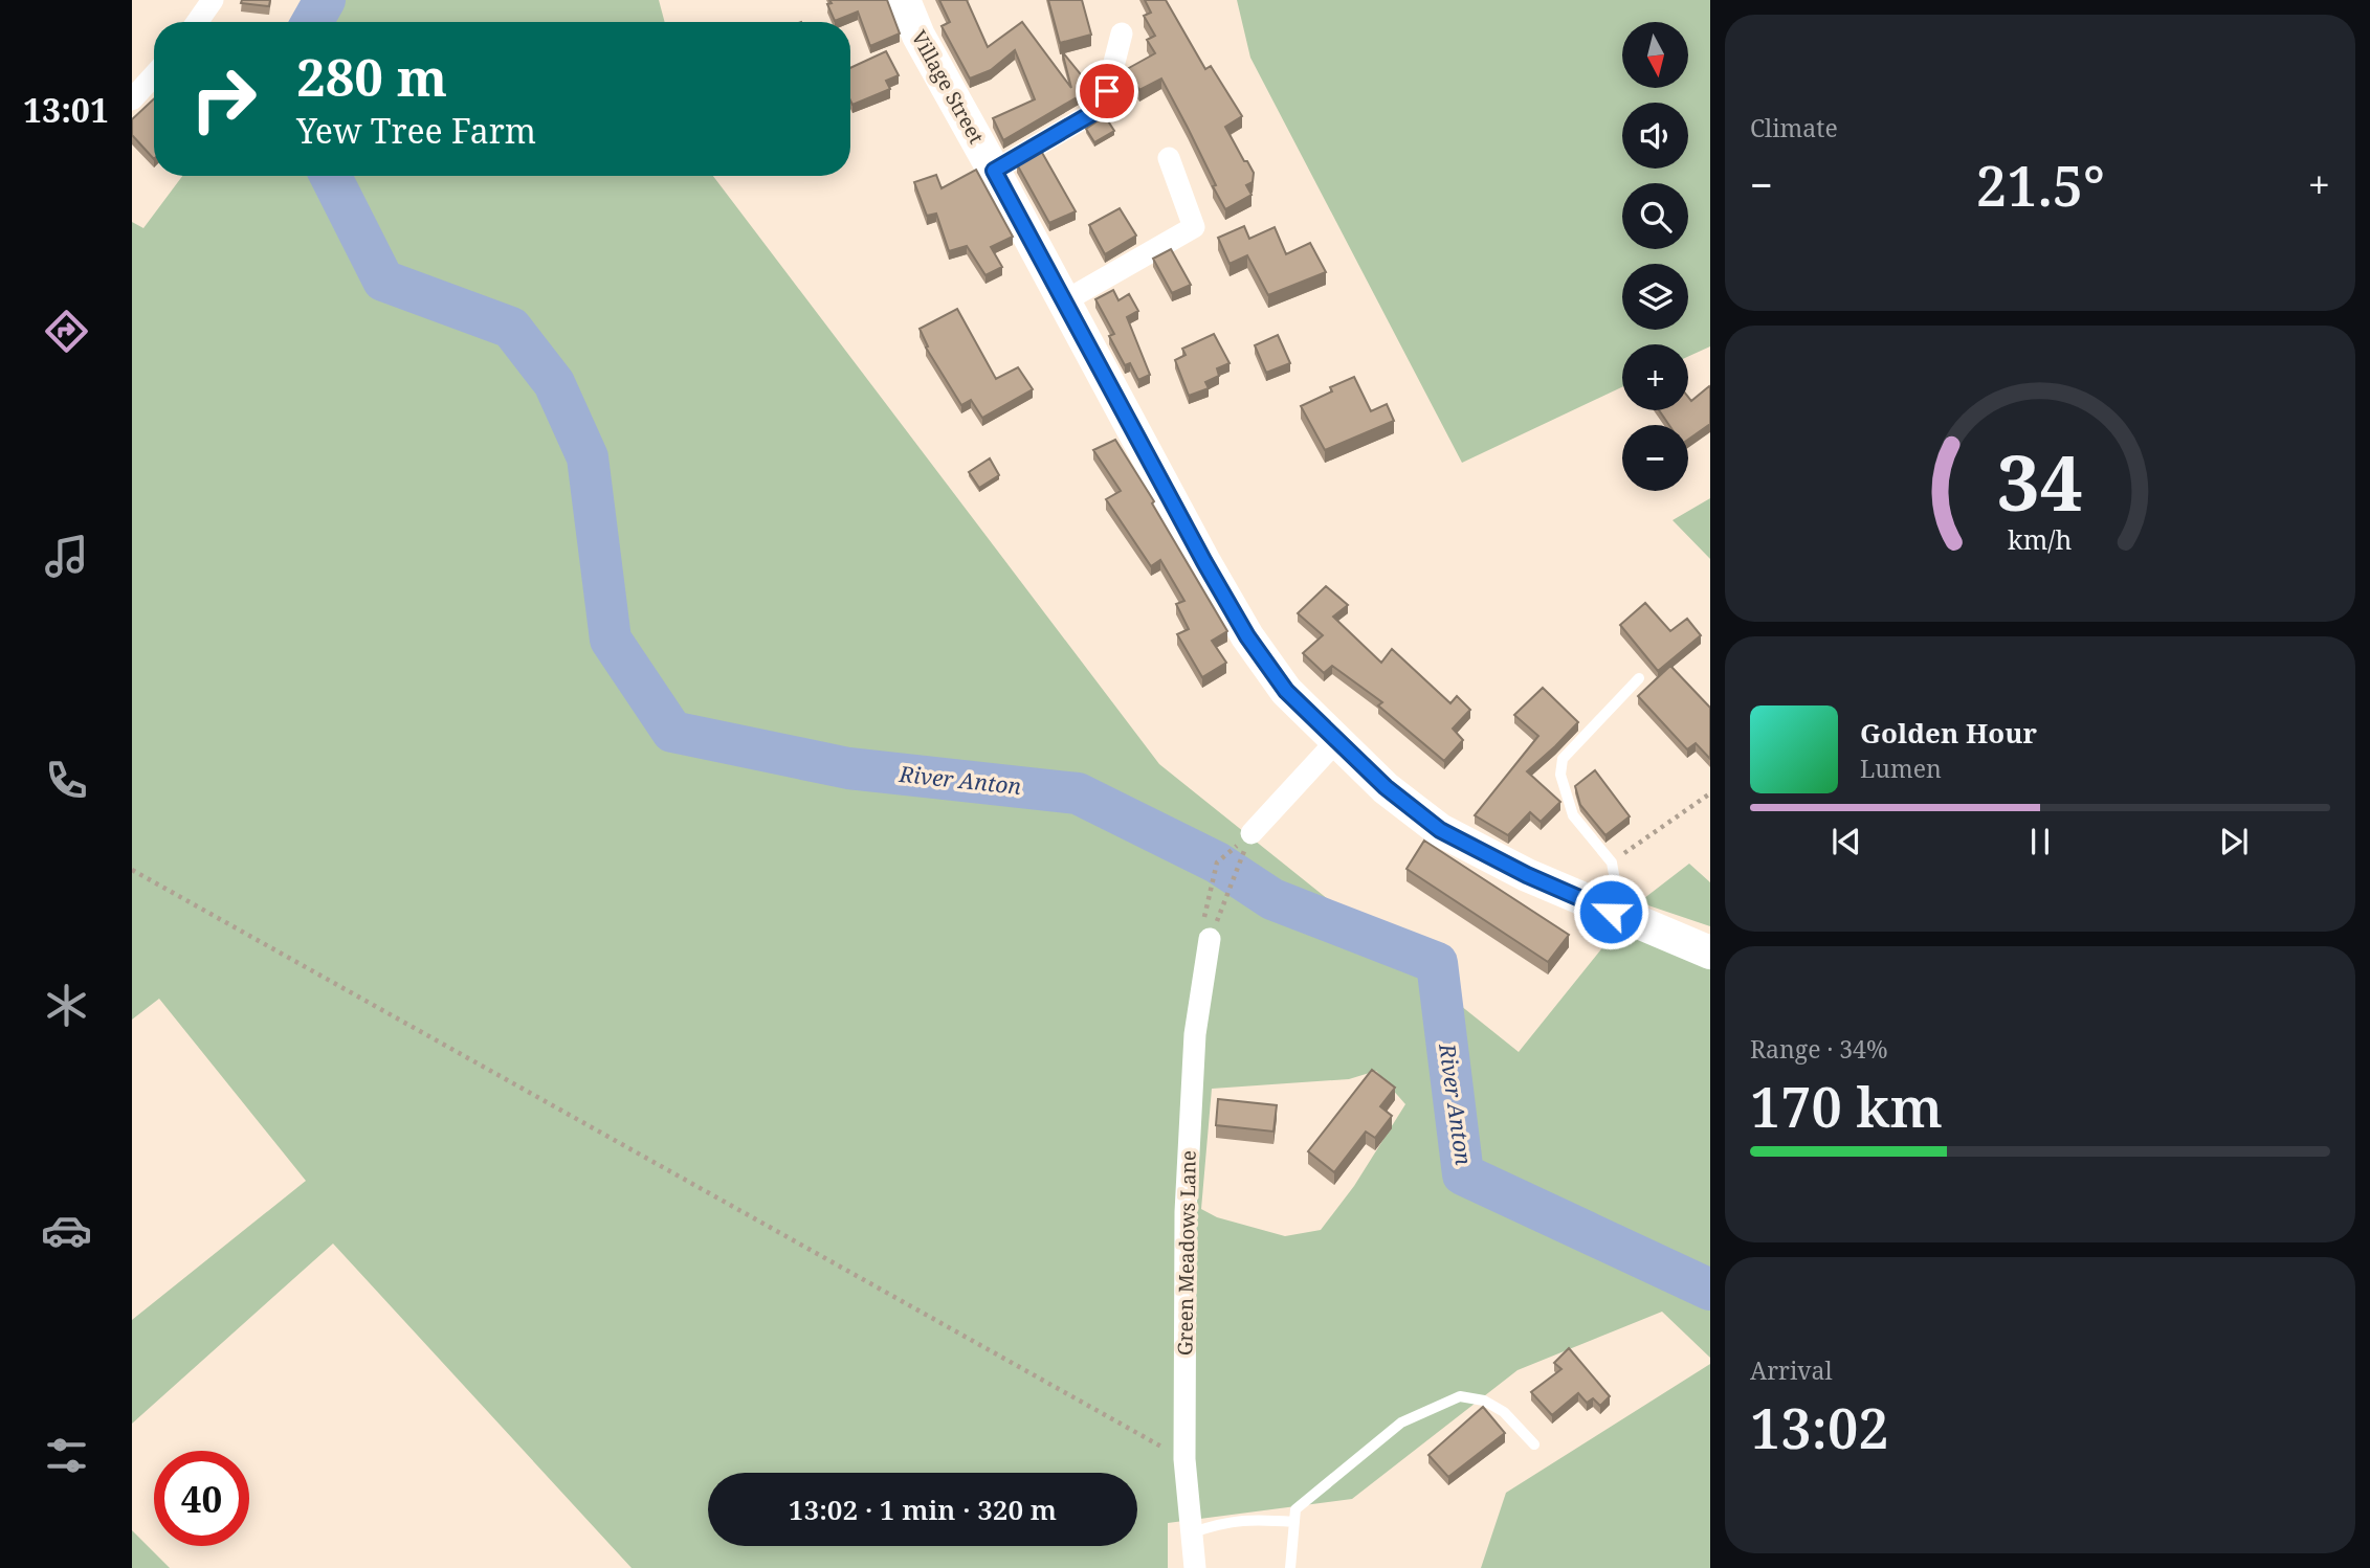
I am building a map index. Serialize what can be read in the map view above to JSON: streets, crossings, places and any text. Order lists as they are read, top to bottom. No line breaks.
{"streets":{"street":["Village Street","Green Meadows Lane"]},"water":["River Anton"],"north":"bottom","page":{"tabs":"13:01","tile":["Climate",["Range · 34%","170 km"],["Arrival","13:02"]],"map_buttons":["+","−"],"turn":["280 m","Yew Tree Farm"],"heat":["−","21.5°","+"],"song":["Golden Hour","Lumen"],"limit":"40","trip":"13:02 · 1 min · 320 m","gauge":["34","km/h"]}}
